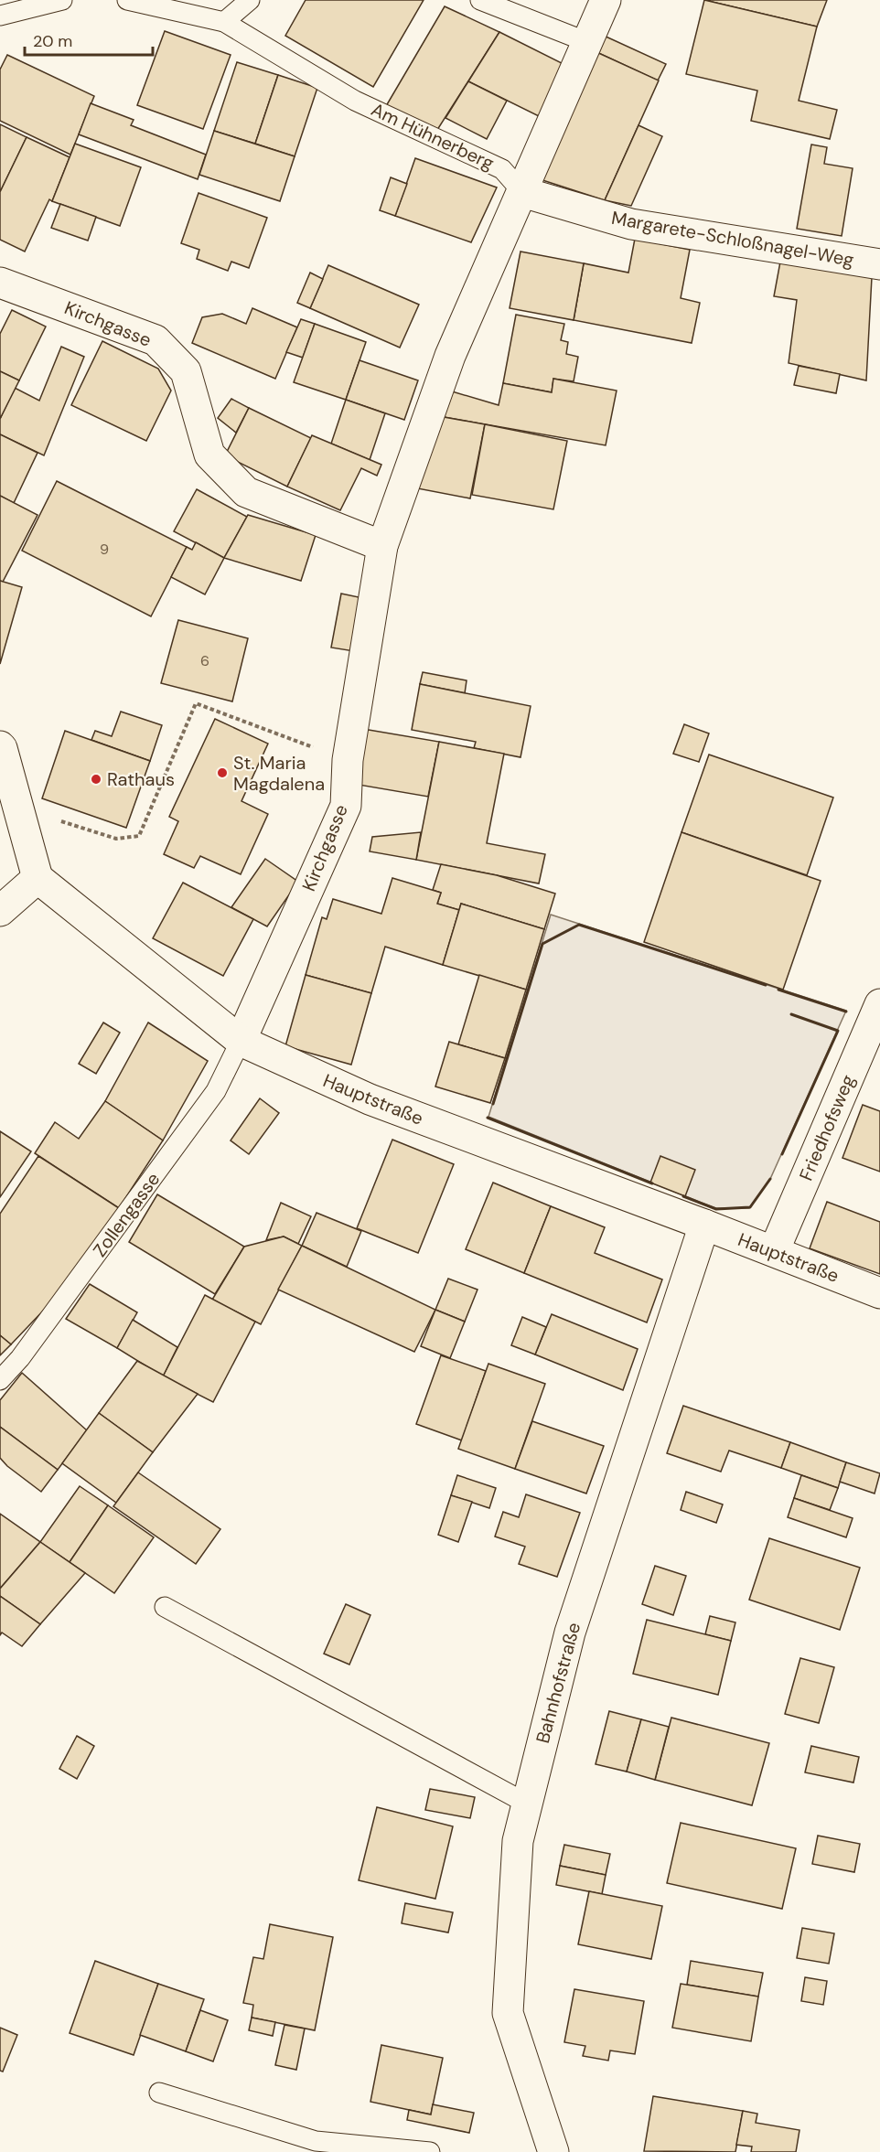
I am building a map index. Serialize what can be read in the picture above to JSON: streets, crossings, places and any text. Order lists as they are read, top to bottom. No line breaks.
{"streets":{"street":["Margarete-Schloßnagel-Weg","Kirchgasse","Hauptstraße","Friedhofsweg","Bahnhofstraße"],"lane":["Am Hühnerberg","Zollengasse"]},"crossings":[["Am Hühnerberg","Margarete-Schloßnagel-Weg"],["Am Hühnerberg","Kirchgasse"],["Margarete-Schloßnagel-Weg","Kirchgasse"],["Kirchgasse","Hauptstraße"],["Kirchgasse","Zollengasse"],["Hauptstraße","Friedhofsweg"],["Hauptstraße","Zollengasse"],["Hauptstraße","Bahnhofstraße"]],"places":["St. Maria Magdalena","Rathaus"],"house_numbers":["9","6"],"scale_bar":"20 m"}
